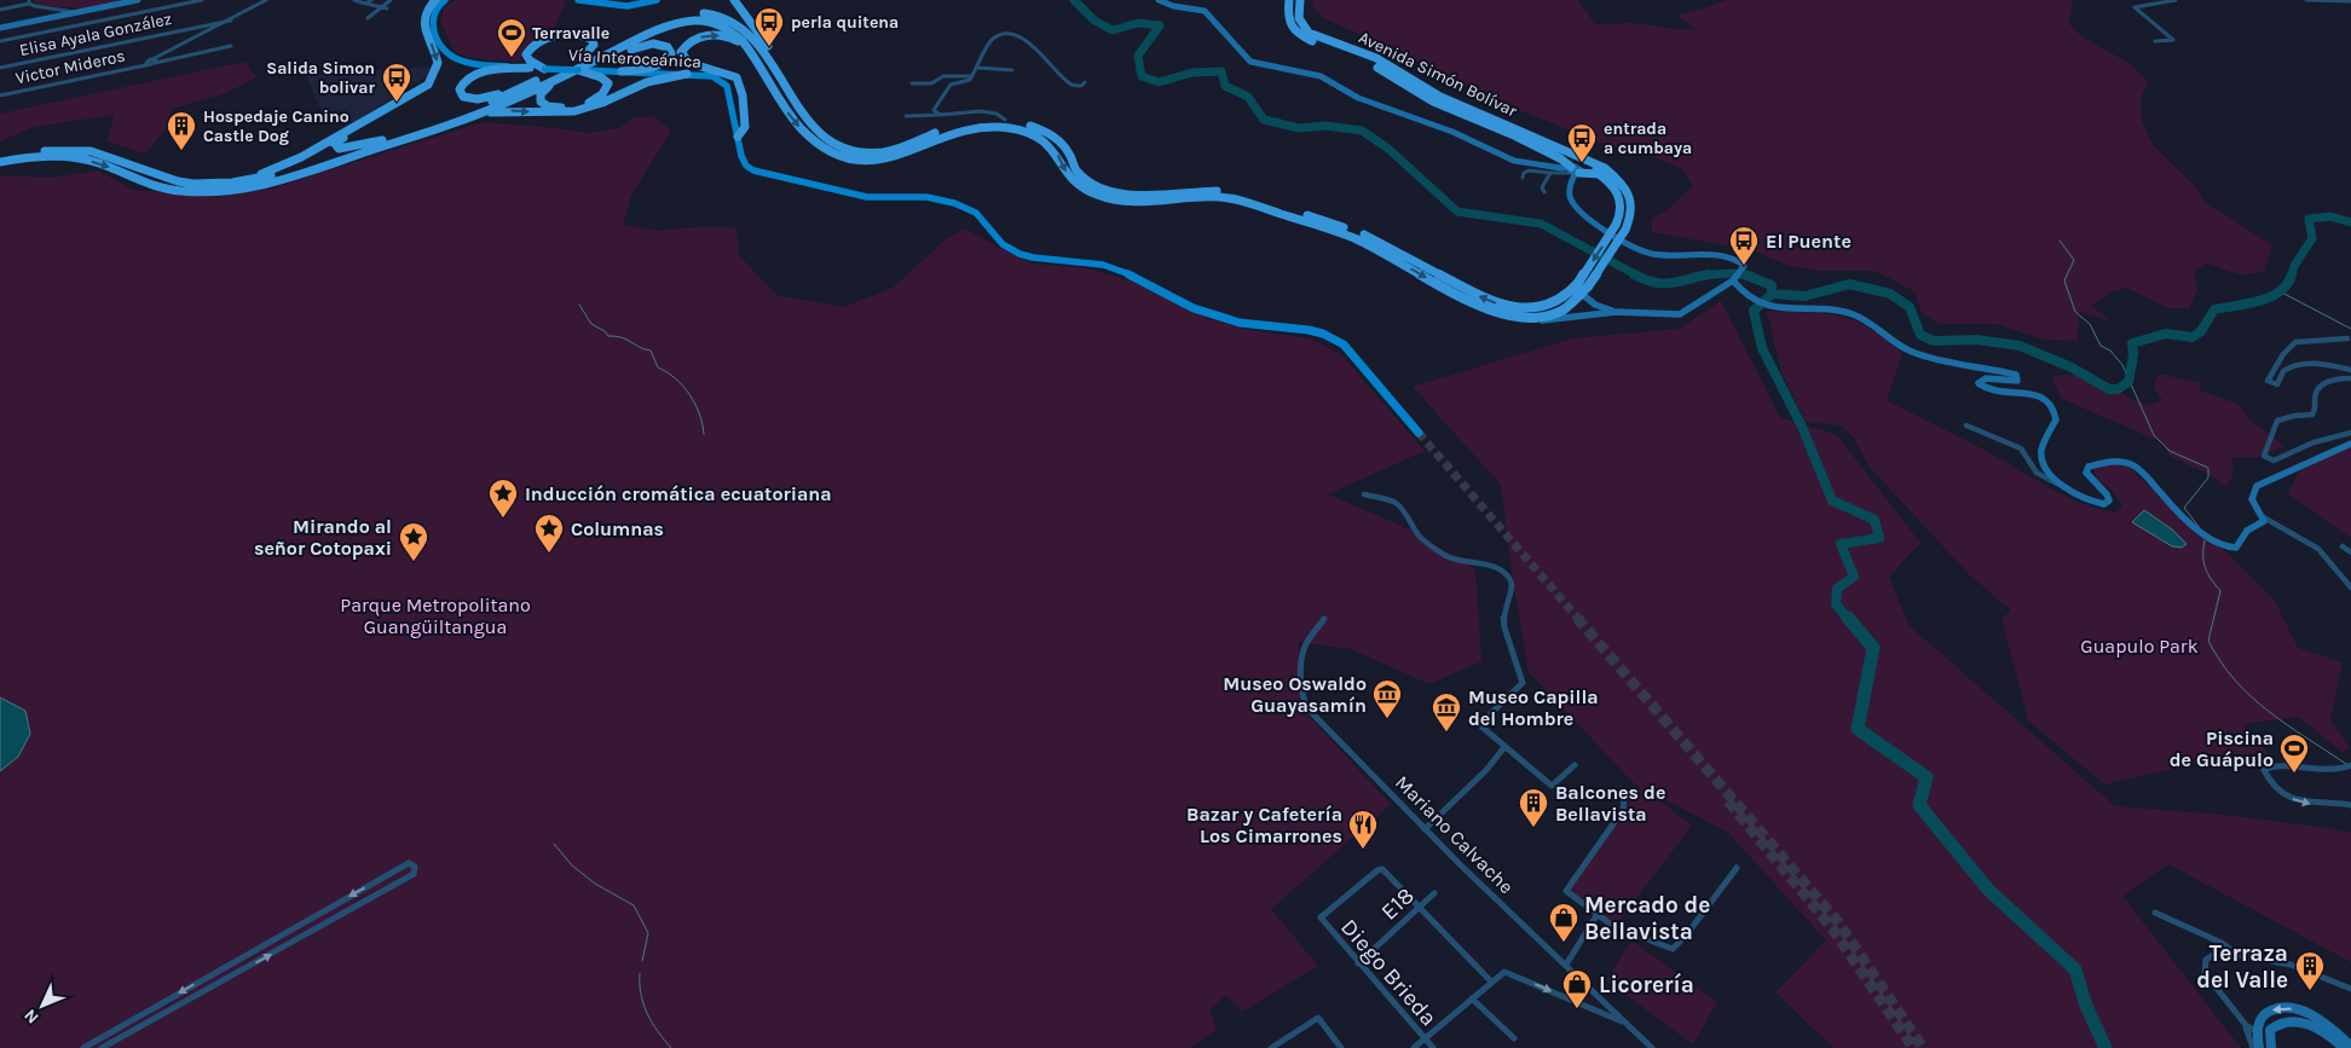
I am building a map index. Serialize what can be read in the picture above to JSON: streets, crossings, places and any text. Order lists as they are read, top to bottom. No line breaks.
{"streets":{"highway":["Avenida Simón Bolívar"],"main road":["Vía Interoceánica"],"street":["Elisa Ayala González","Victor Mideros","Mariano Calvache","E18","Diego Brieda"]},"crossings":[["Elisa Ayala González","Victor Mideros"],["E18","Diego Brieda"]],"parks":["Parque Metropolitano Guangüiltangua","Guapulo Park"],"places":{"bus stop":["perla quitena","Salida Simon bolivar","entrada a cumbaya","El Puente"],"sports":["Terravalle","Piscina de Guápulo"],"building":["Hospedaje Canino Castle Dog","Balcones de Bellavista","Terraza del Valle"],"place":["Inducción cromática ecuatoriana","Columnas","Mirando al señor Cotopaxi"],"museum":["Museo Oswaldo Guayasamín","Museo Capilla del Hombre"],"restaurant":["Bazar y Cafetería Los Cimarrones"],"shop":["Mercado de Bellavista","Licorería"]},"north":"bottom left"}
